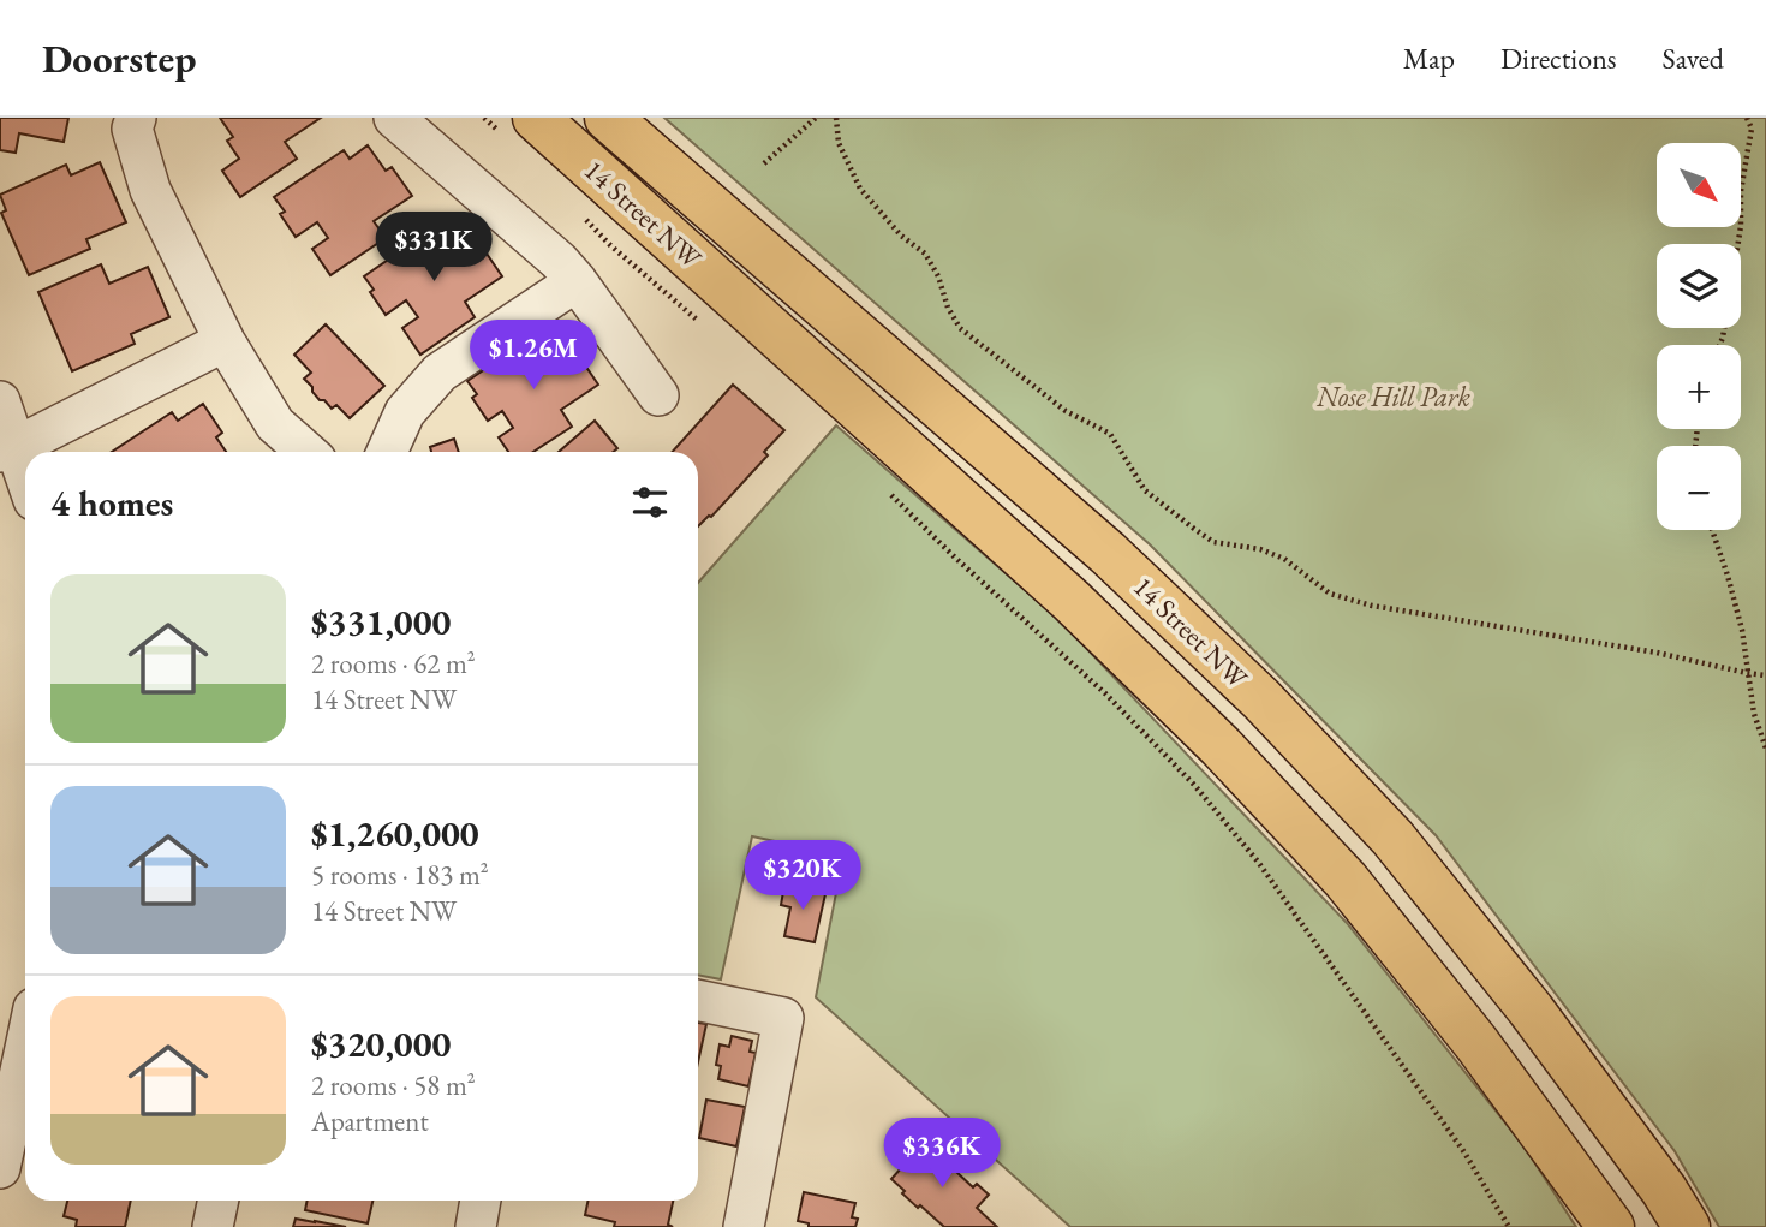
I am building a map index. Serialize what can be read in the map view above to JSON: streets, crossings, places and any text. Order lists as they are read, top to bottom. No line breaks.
{"streets":{"main road":["14 Street NW"]},"parks":["Nose Hill Park"],"north":"bottom right","page":{"header":"Doorstep","nav":["Map","Directions","Saved"],"map_buttons":["+","−"],"price":["$331K","$1.26M","$320K","$336K"],"heading":"4 homes","list":[{"name":"$331,000","note":"2 rooms · 62 m² · 14 Street NW"},{"name":"$1,260,000","note":"5 rooms · 183 m² · 14 Street NW"},{"name":"$320,000","note":"2 rooms · 58 m² · Apartment"}]}}
